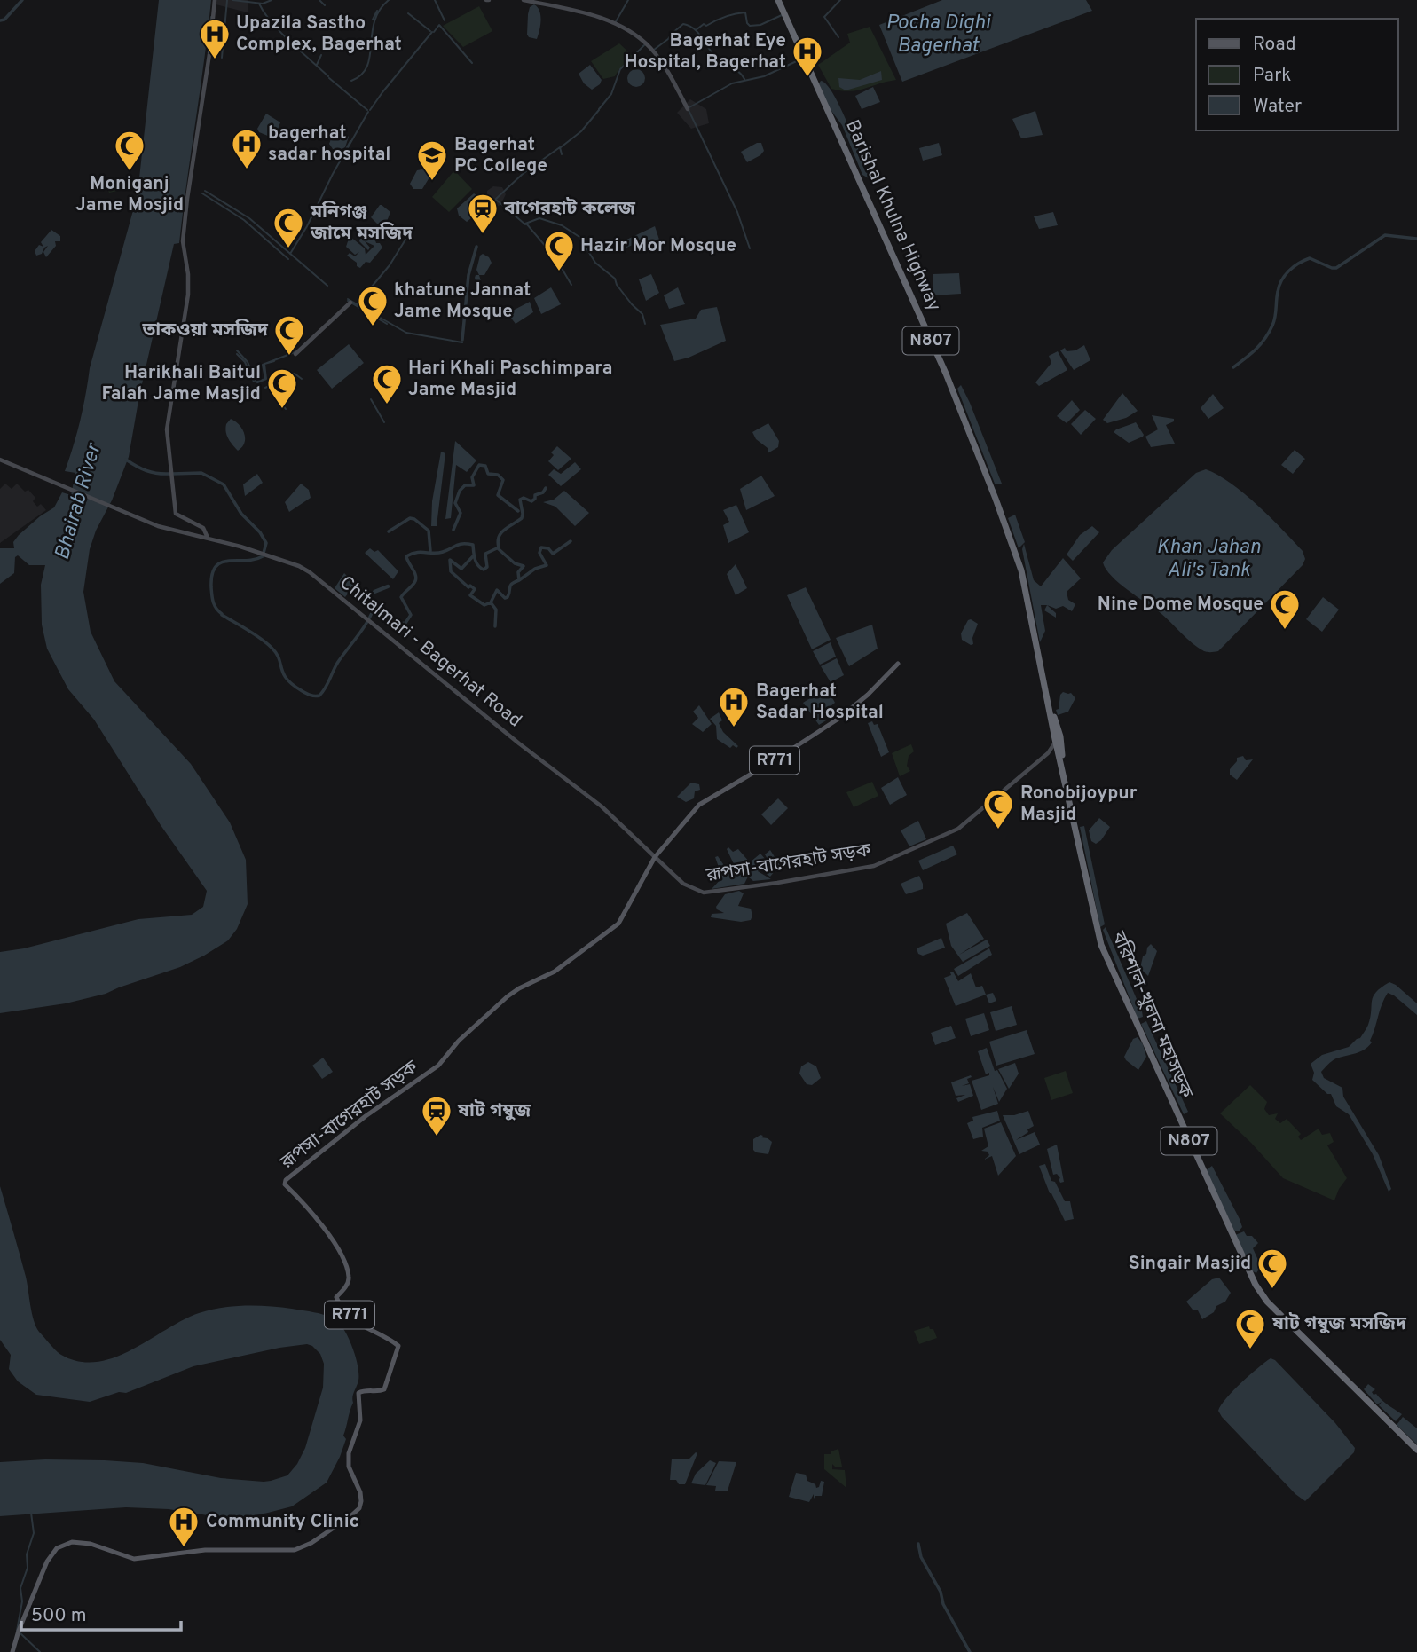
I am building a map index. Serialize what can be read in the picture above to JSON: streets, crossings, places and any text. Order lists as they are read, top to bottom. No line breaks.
{"streets":{"highway":["Barishal Khulna Highway","N807","বরিশাল-খুলনা মহাসড়ক"],"main road":["Chitalmari - Bagerhat Road","R771","রূপসা-বাগেরহাট সড়ক"]},"crossings":[["Barishal Khulna Highway","বরিশাল-খুলনা মহাসড়ক"],["Chitalmari - Bagerhat Road","R771"],["Chitalmari - Bagerhat Road","রূপসা-বাগেরহাট সড়ক"],["R771","রূপসা-বাগেরহাট সড়ক"],["রূপসা-বাগেরহাট সড়ক","বরিশাল-খুলনা মহাসড়ক"]],"water":["Pocha Dighi Bagerhat","Bhairab River","Khan Jahan Ali's Tank"],"places":{"hospital":["Upazila Sastho Complex, Bagerhat","Bagerhat Eye Hospital, Bagerhat","bagerhat sadar hospital","Bagerhat Sadar Hospital","Community Clinic"],"mosque":["Moniganj Jame Mosjid","মনিগঞ্জ জামে মসজিদ","Hazir Mor Mosque","khatune Jannat Jame Mosque","তাকওয়া মসজিদ","Hari Khali Paschimpara Jame Masjid","Harikhali Baitul Falah Jame Masjid","Nine Dome Mosque","Ronobijoypur Masjid","Singair Masjid","ষাট গম্বুজ মসজিদ"],"school or university":["Bagerhat PC College"],"station":["বাগেরহাট কলেজ","ষাট গম্বুজ"]},"legend":["Road","Park","Water"],"scale_bar":"500 m"}
